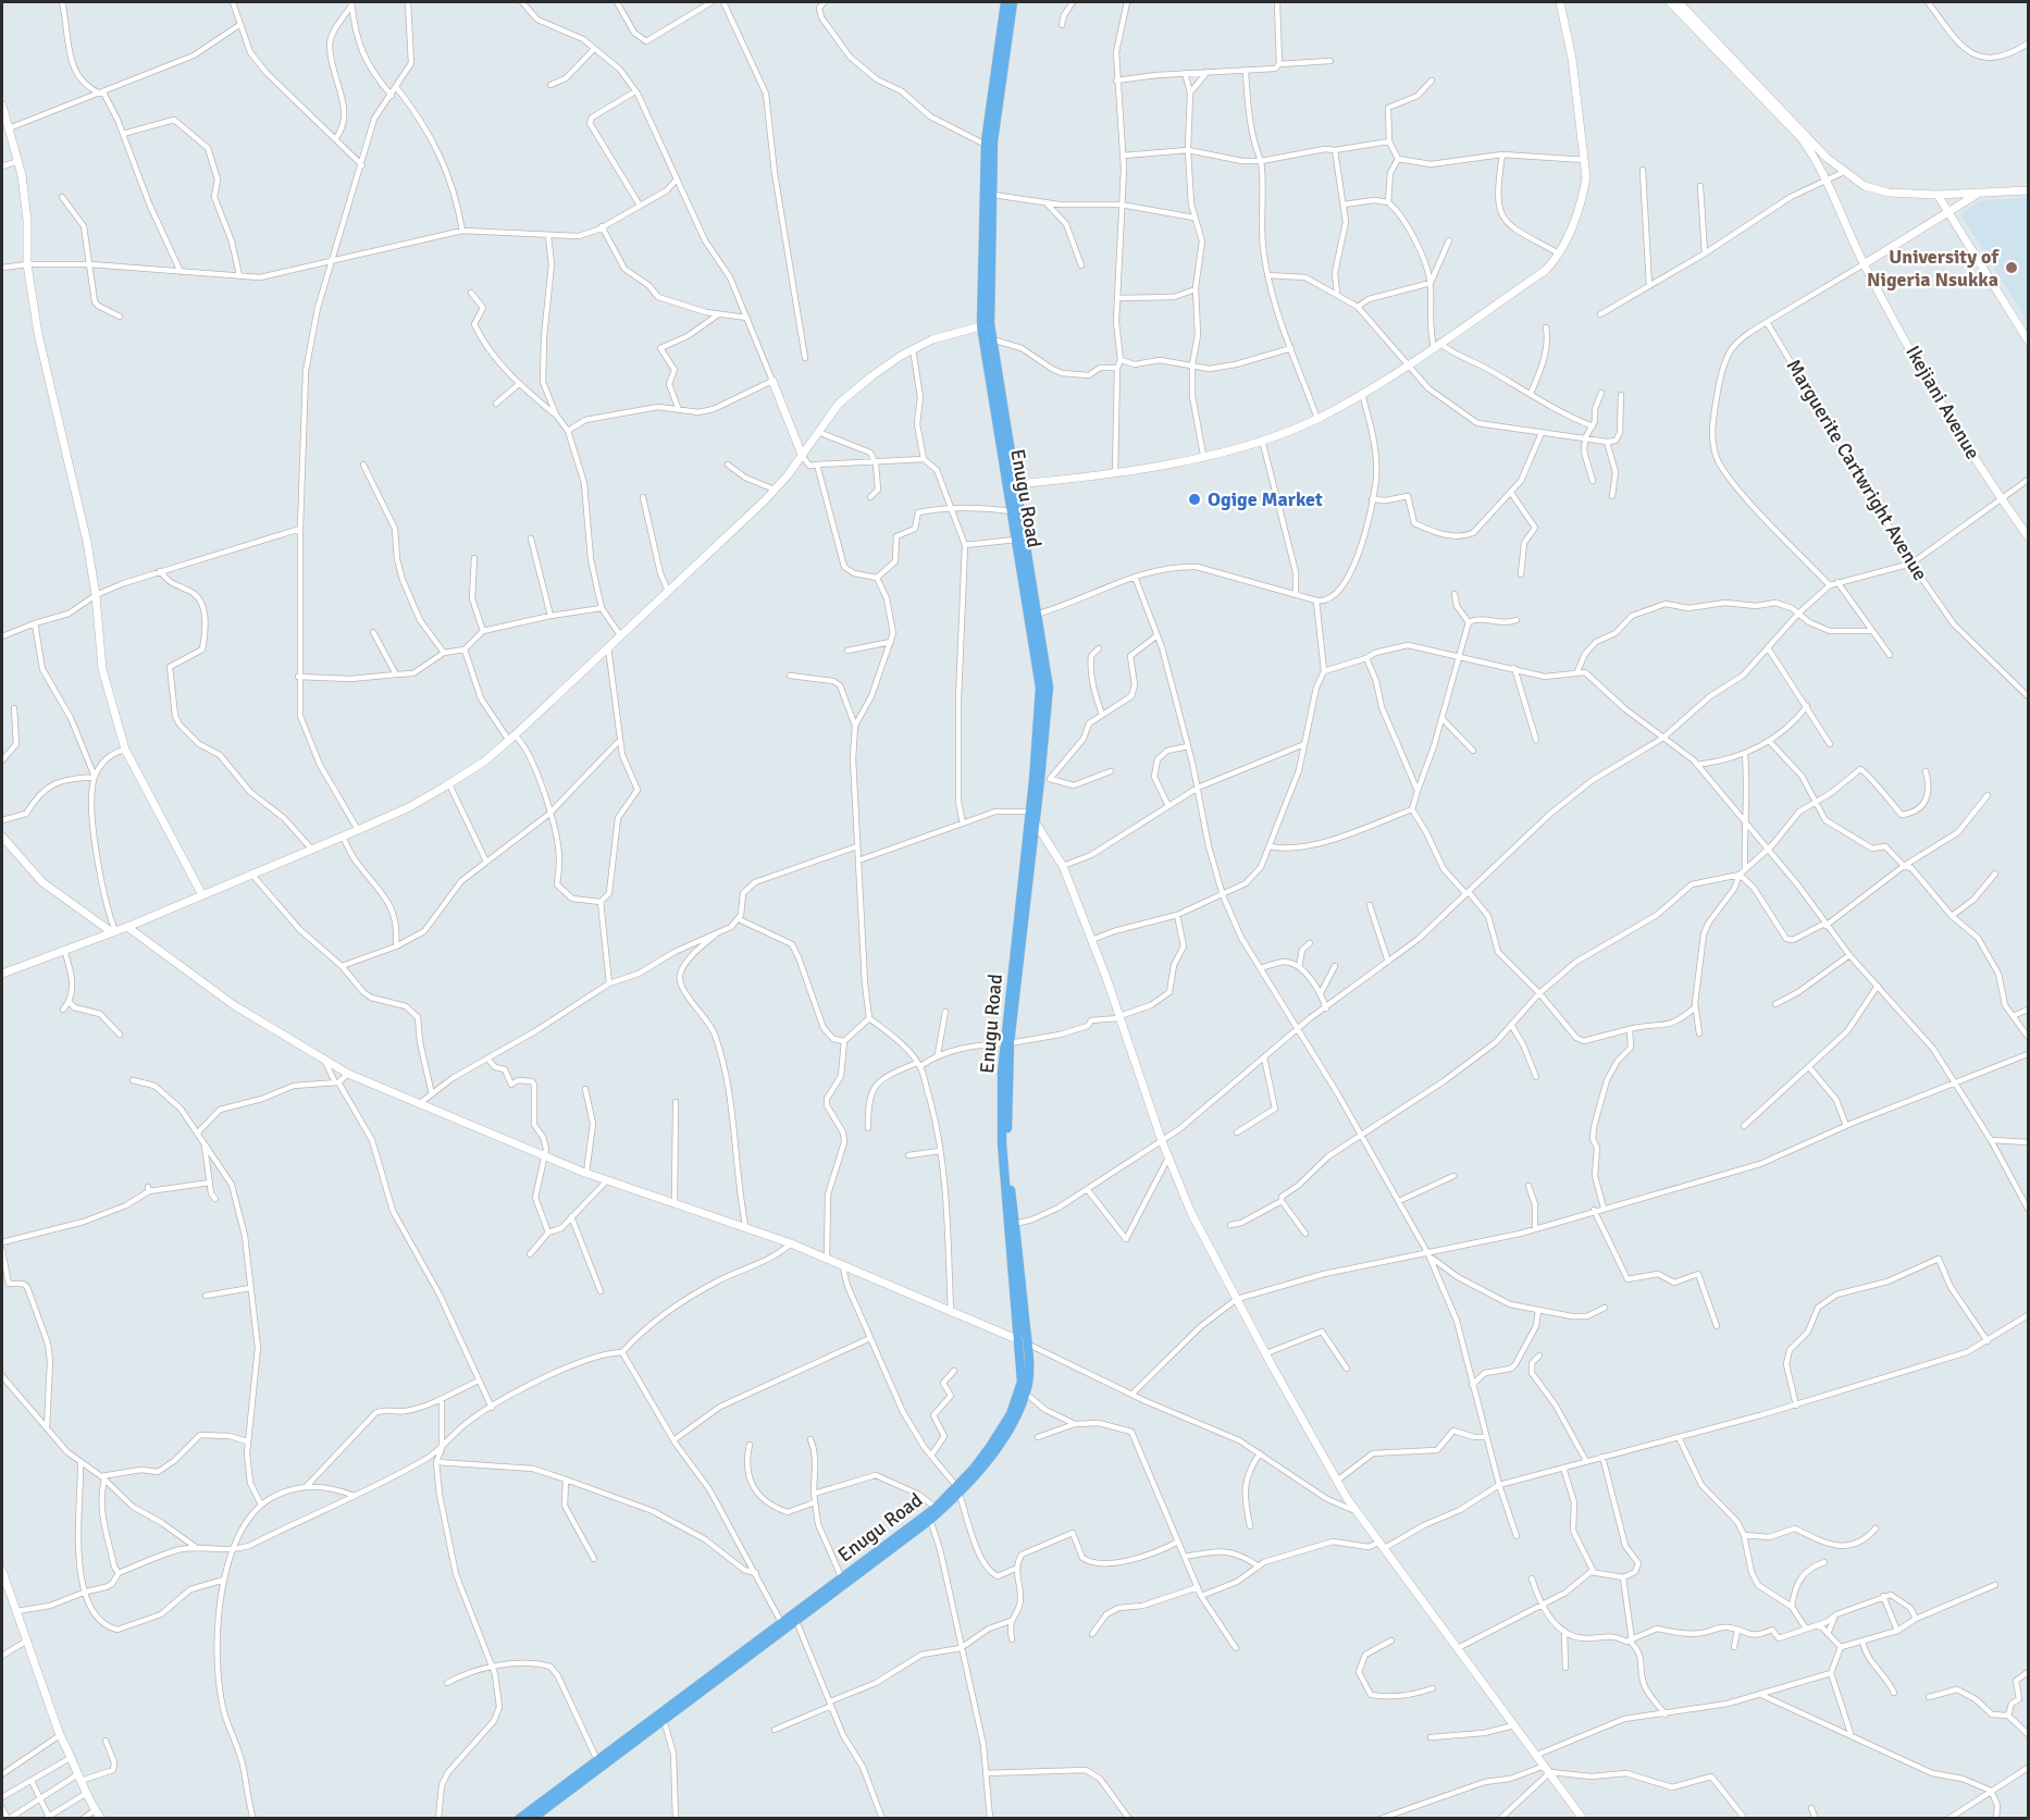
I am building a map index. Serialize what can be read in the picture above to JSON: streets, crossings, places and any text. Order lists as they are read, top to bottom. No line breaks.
{"streets":{"main road":["Enugu Road"],"street":["Ikejiani Avenue","Marguerite Cartwright Avenue"]},"places":["University of Nigeria Nsukka","Ogige Market"]}
